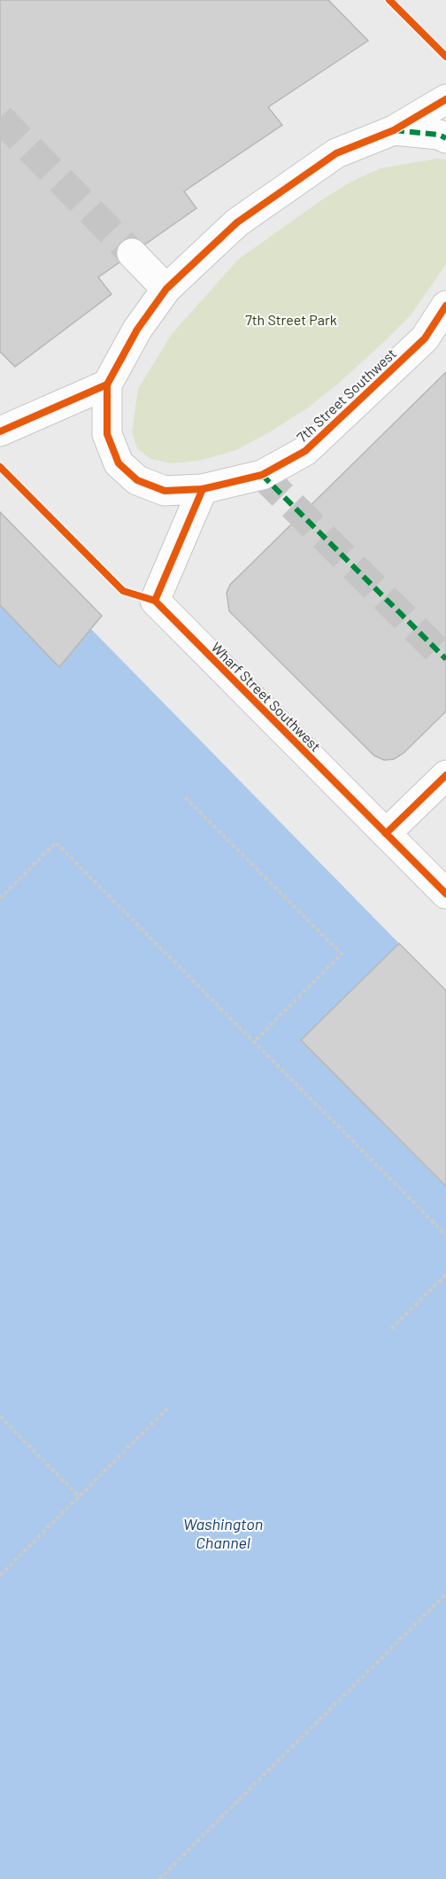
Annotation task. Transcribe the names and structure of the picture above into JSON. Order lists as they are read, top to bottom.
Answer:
{
  "streets": {
    "street": ["7th Street Southwest", "Wharf Street Southwest"]
  },
  "crossings": [
    ["7th Street Southwest", "Wharf Street Southwest"]
  ],
  "water": ["Washington Channel"],
  "parks": ["7th Street Park"]
}
